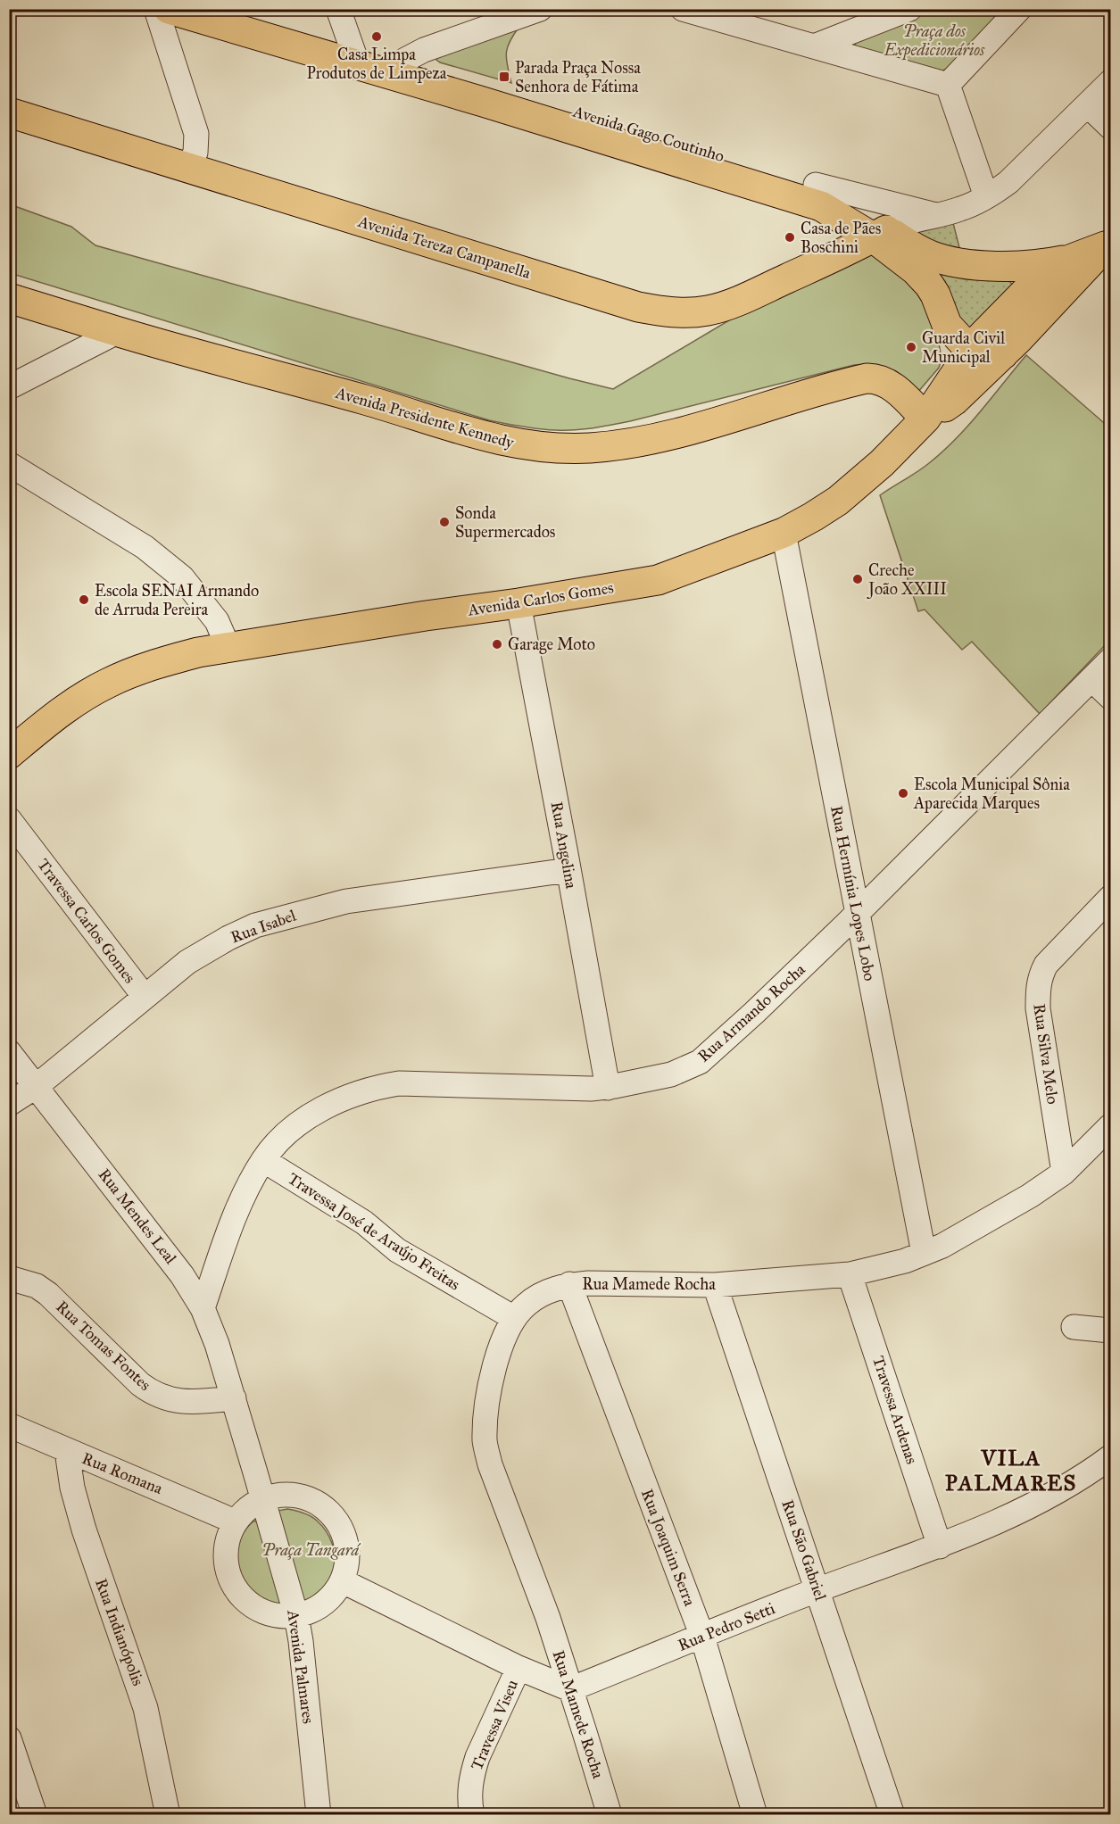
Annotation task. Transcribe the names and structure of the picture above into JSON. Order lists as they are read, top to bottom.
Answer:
{
  "streets": {
    "main road": [
      "Avenida Gago Coutinho",
      "Avenida Tereza Campanella",
      "Avenida Presidente Kennedy",
      "Avenida Carlos Gomes"
    ],
    "street": [
      "Rua Angelina",
      "Rua Hermínia Lopes Lobo",
      "Travessa Carlos Gomes",
      "Rua Isabel",
      "Rua Armando Rocha",
      "Rua Silva Melo",
      "Rua Mendes Leal",
      "Travessa José de Araújo Freitas",
      "Rua Mamede Rocha",
      "Rua Tomas Fontes",
      "Travessa Ardenas",
      "Rua Romana",
      "Rua Joaquim Serra",
      "Rua São Gabriel",
      "Rua Pedro Setti",
      "Rua Indianópolis",
      "Avenida Palmares",
      "Travessa Viseu"
    ]
  },
  "crossings": [
    ["Avenida Gago Coutinho", "Avenida Tereza Campanella"],
    ["Avenida Presidente Kennedy", "Avenida Carlos Gomes"],
    ["Avenida Carlos Gomes", "Rua Angelina"],
    ["Avenida Carlos Gomes", "Rua Hermínia Lopes Lobo"],
    ["Rua Angelina", "Rua Isabel"],
    ["Rua Angelina", "Rua Armando Rocha"],
    ["Rua Hermínia Lopes Lobo", "Rua Armando Rocha"],
    ["Rua Hermínia Lopes Lobo", "Rua Mamede Rocha"],
    ["Travessa Carlos Gomes", "Rua Isabel"],
    ["Rua Isabel", "Rua Mendes Leal"],
    ["Rua Armando Rocha", "Rua Mendes Leal"],
    ["Rua Armando Rocha", "Travessa José de Araújo Freitas"],
    ["Rua Silva Melo", "Rua Mamede Rocha"],
    ["Rua Mendes Leal", "Rua Tomas Fontes"],
    ["Rua Mendes Leal", "Avenida Palmares"],
    ["Travessa José de Araújo Freitas", "Rua Mamede Rocha"],
    ["Rua Mamede Rocha", "Travessa Ardenas"],
    ["Rua Mamede Rocha", "Rua Joaquim Serra"],
    ["Rua Mamede Rocha", "Rua São Gabriel"],
    ["Rua Mamede Rocha", "Rua Pedro Setti"],
    ["Rua Tomas Fontes", "Avenida Palmares"],
    ["Travessa Ardenas", "Rua Pedro Setti"],
    ["Rua Romana", "Rua Indianópolis"],
    ["Rua Joaquim Serra", "Rua Pedro Setti"],
    ["Rua São Gabriel", "Rua Pedro Setti"]
  ],
  "districts": ["VILA PALMARES"],
  "parks": ["Praça dos Expedicionários", "Praça Tangará"],
  "places": {
    "other": [
      "Casa Limpa Produtos de Limpeza",
      "Casa de Pães Boschini",
      "Guarda Civil Municipal",
      "Sonda Supermercados",
      "Creche João XXIII",
      "Escola SENAI Armando de Arruda Pereira",
      "Garage Moto",
      "Escola Municipal Sônia Aparecida Marques"
    ],
    "transit": ["Parada Praça Nossa Senhora de Fátima"]
  }
}
